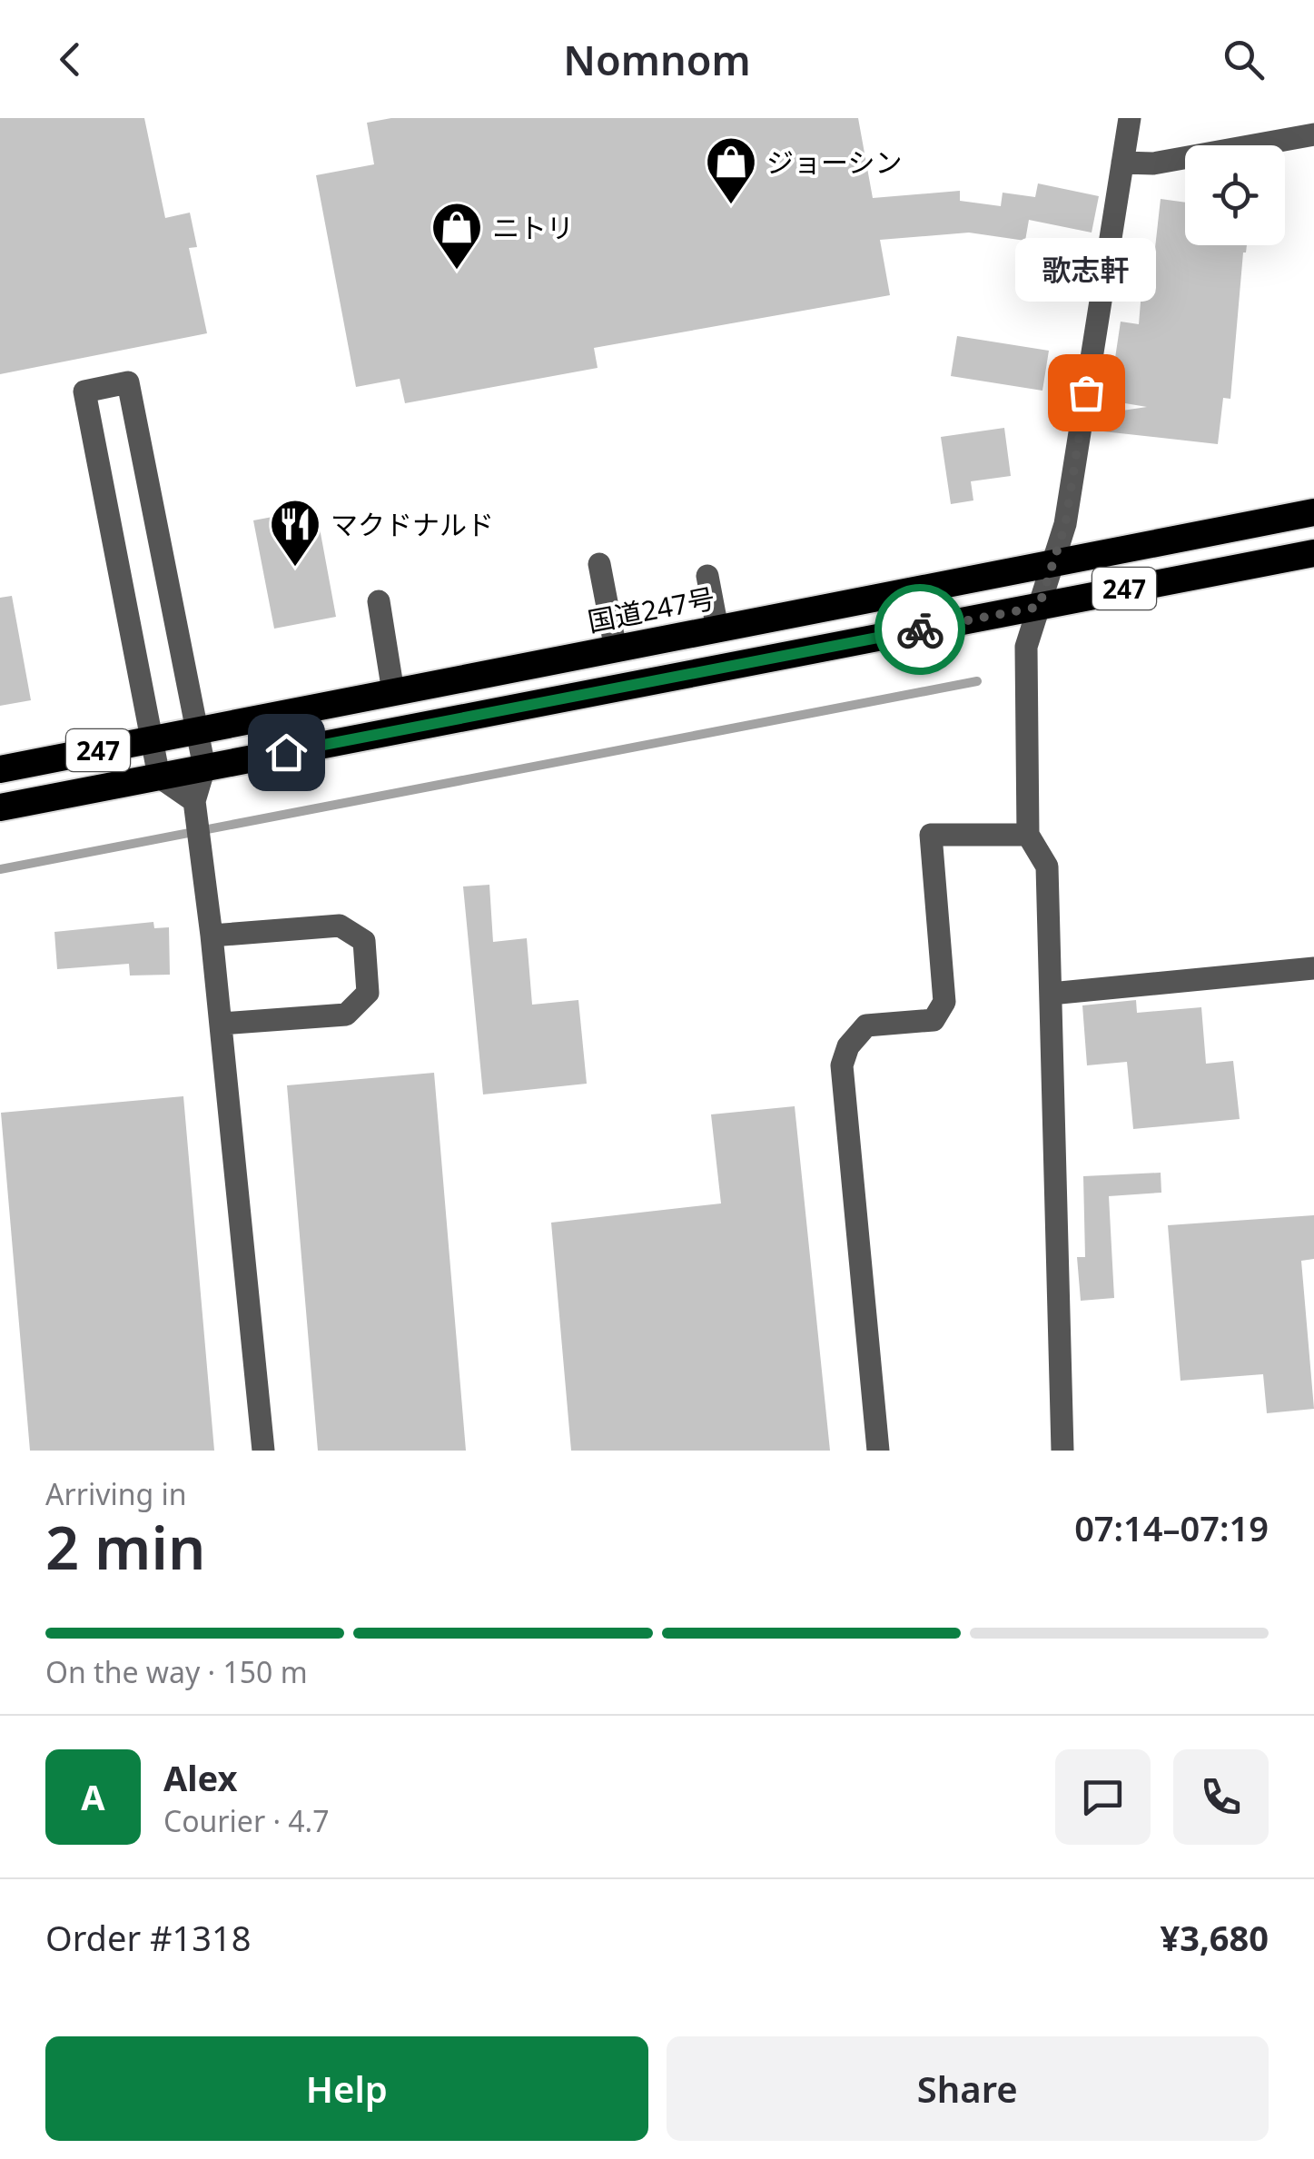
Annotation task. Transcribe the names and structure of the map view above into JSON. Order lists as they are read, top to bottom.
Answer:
{
  "streets": {
    "highway": ["247", "国道247号"]
  },
  "places": {
    "shop": ["ジョーシン", "ニトリ"],
    "other": ["歌志軒"],
    "restaurant": ["マクドナルド"]
  },
  "page": {
    "header": "Nomnom",
    "bubble": "歌志軒",
    "heading": ["2 min", "Arriving in", "07:14–07:19"],
    "panel": [
      "Alex",
      "Courier · 4.7",
      "Order #1318",
      "¥3,680"
    ],
    "bar": "On the way · 150 m",
    "round": "A",
    "buttons": ["Help", "Share"]
  }
}
